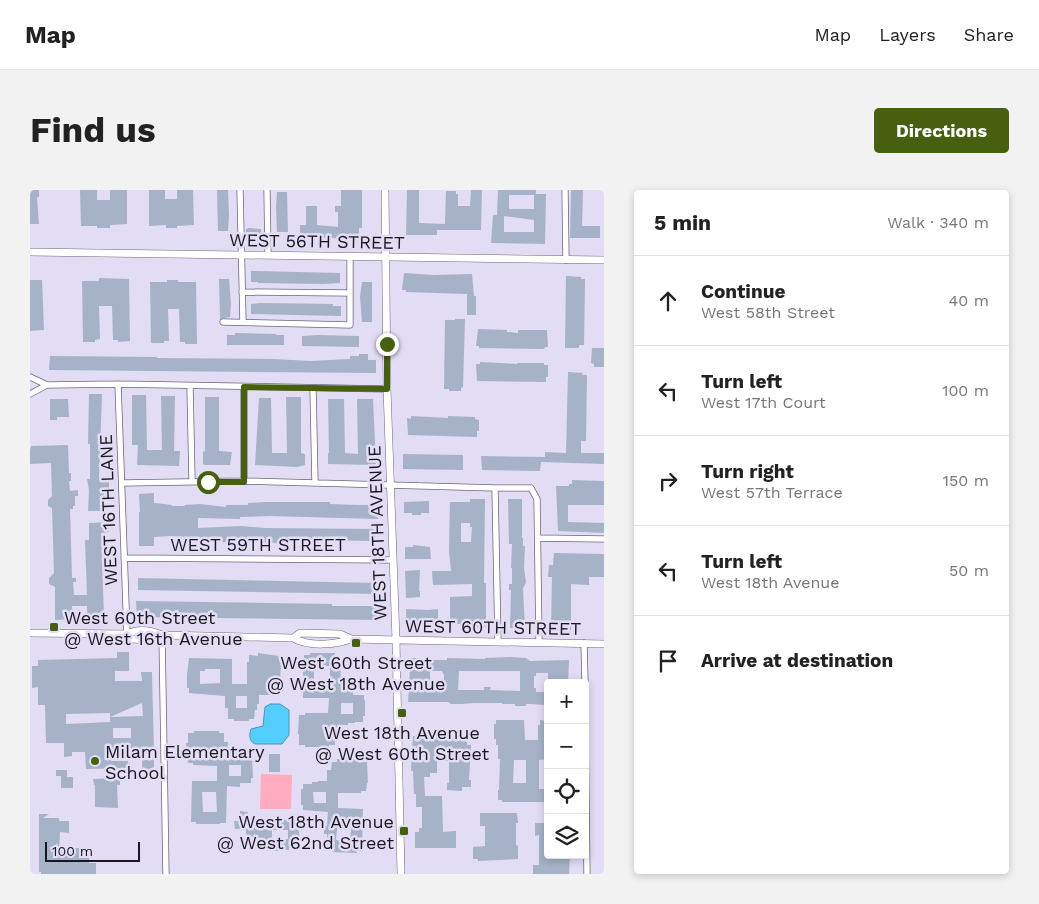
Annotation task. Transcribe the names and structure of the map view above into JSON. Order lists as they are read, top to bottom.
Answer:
{
  "streets": {
    "street": [
      "WEST 56TH STREET",
      "WEST 16TH LANE",
      "WEST 18TH AVENUE",
      "WEST 59TH STREET",
      "WEST 60TH STREET"
    ]
  },
  "crossings": [
    ["WEST 56TH STREET", "WEST 18TH AVENUE"],
    ["WEST 16TH LANE", "WEST 59TH STREET"],
    ["WEST 16TH LANE", "WEST 60TH STREET"],
    ["WEST 18TH AVENUE", "WEST 59TH STREET"],
    ["WEST 18TH AVENUE", "WEST 60TH STREET"]
  ],
  "places": {
    "transit": [
      "West 60th Street @ West 16th Avenue",
      "West 60th Street @ West 18th Avenue",
      "West 18th Avenue @ West 60th Street",
      "West 18th Avenue @ West 62nd Street"
    ],
    "other": ["Milam Elementary School"]
  },
  "scale_bar": "100 m",
  "page": {
    "header": "Map",
    "nav": ["Map", "Layers", "Share"],
    "buttons": "Directions",
    "title": "Find us",
    "heading": ["5 min", "Walk · 340 m"],
    "list": [
      ["Continue", "West 58th Street", "40 m"],
      ["Turn left", "West 17th Court", "100 m"],
      ["Turn right", "West 57th Terrace", "150 m"],
      ["Turn left", "West 18th Avenue", "50 m"],
      "Arrive at destination"
    ],
    "map_buttons": ["+", "−"],
    "scale": "100 m"
  }
}
